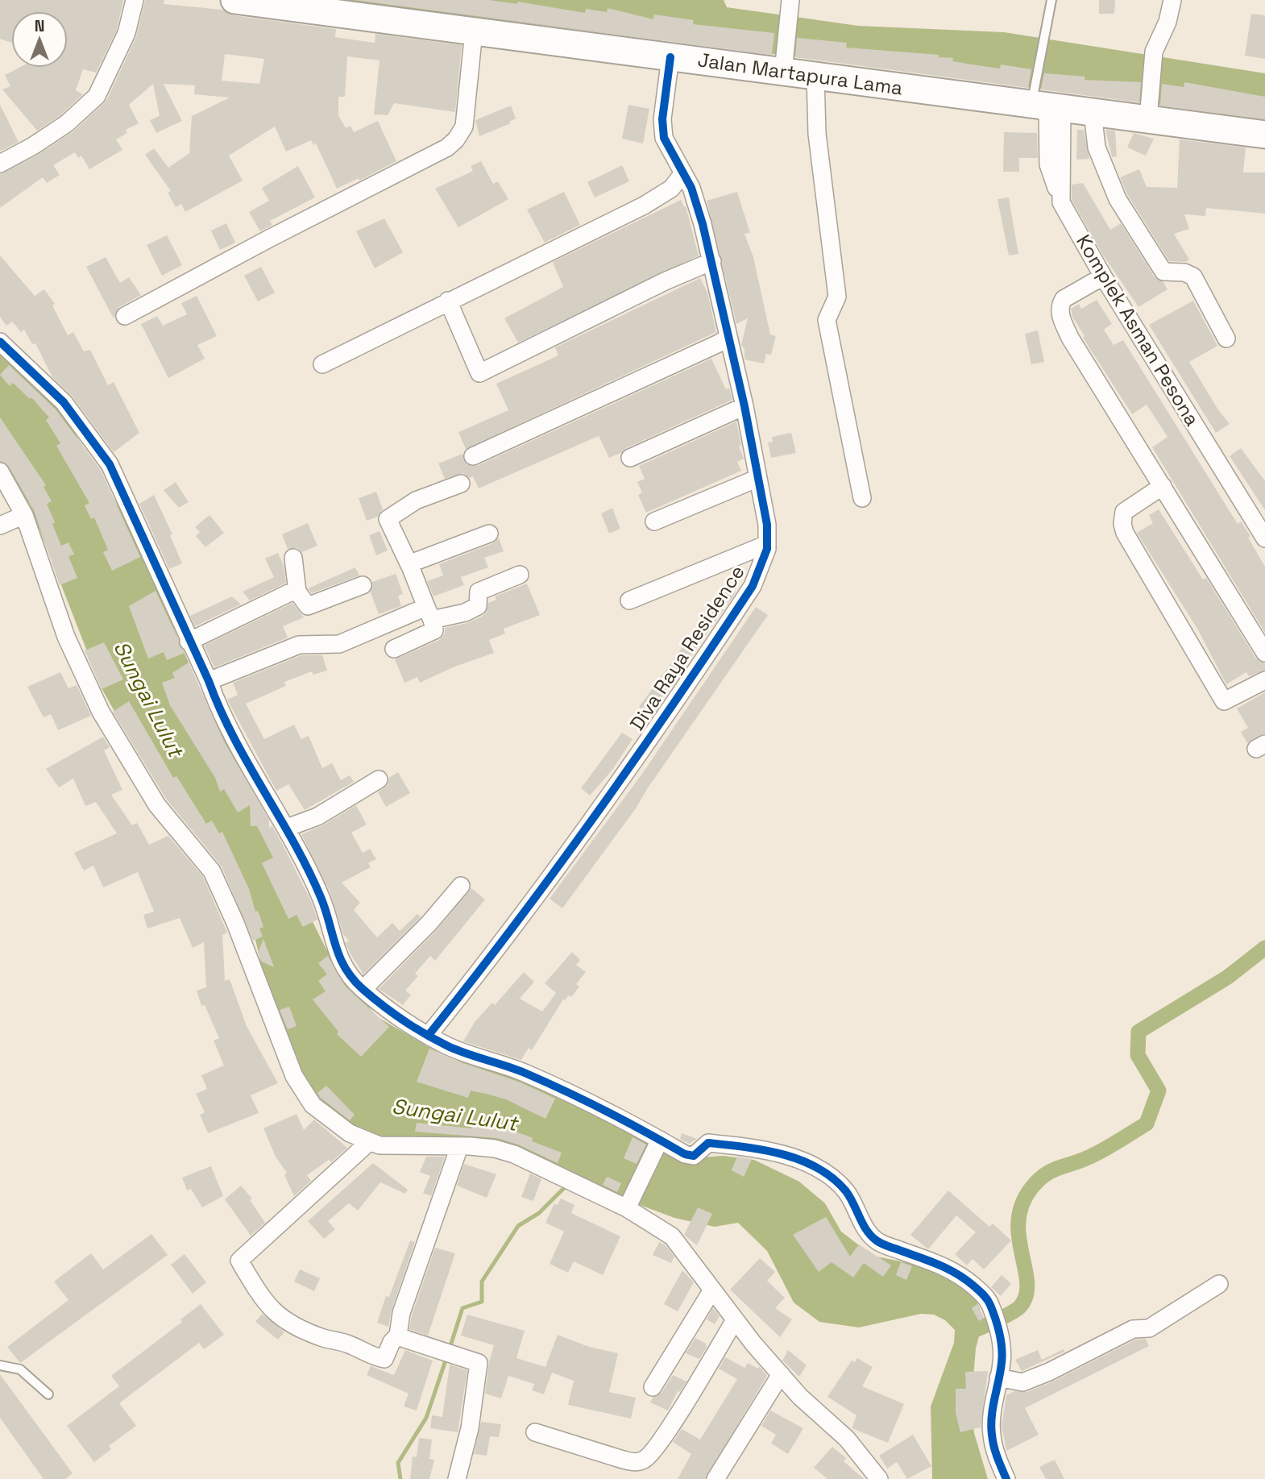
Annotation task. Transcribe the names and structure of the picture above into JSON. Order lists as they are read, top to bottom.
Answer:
{
  "streets": {
    "main road": ["Jalan Martapura Lama"],
    "street": ["Komplek Asman Pesona", "Diva Raya Residence"]
  },
  "crossings": [
    ["Jalan Martapura Lama", "Komplek Asman Pesona"],
    ["Jalan Martapura Lama", "Diva Raya Residence"]
  ],
  "water": ["Sungai Lulut"],
  "north": "top"
}
